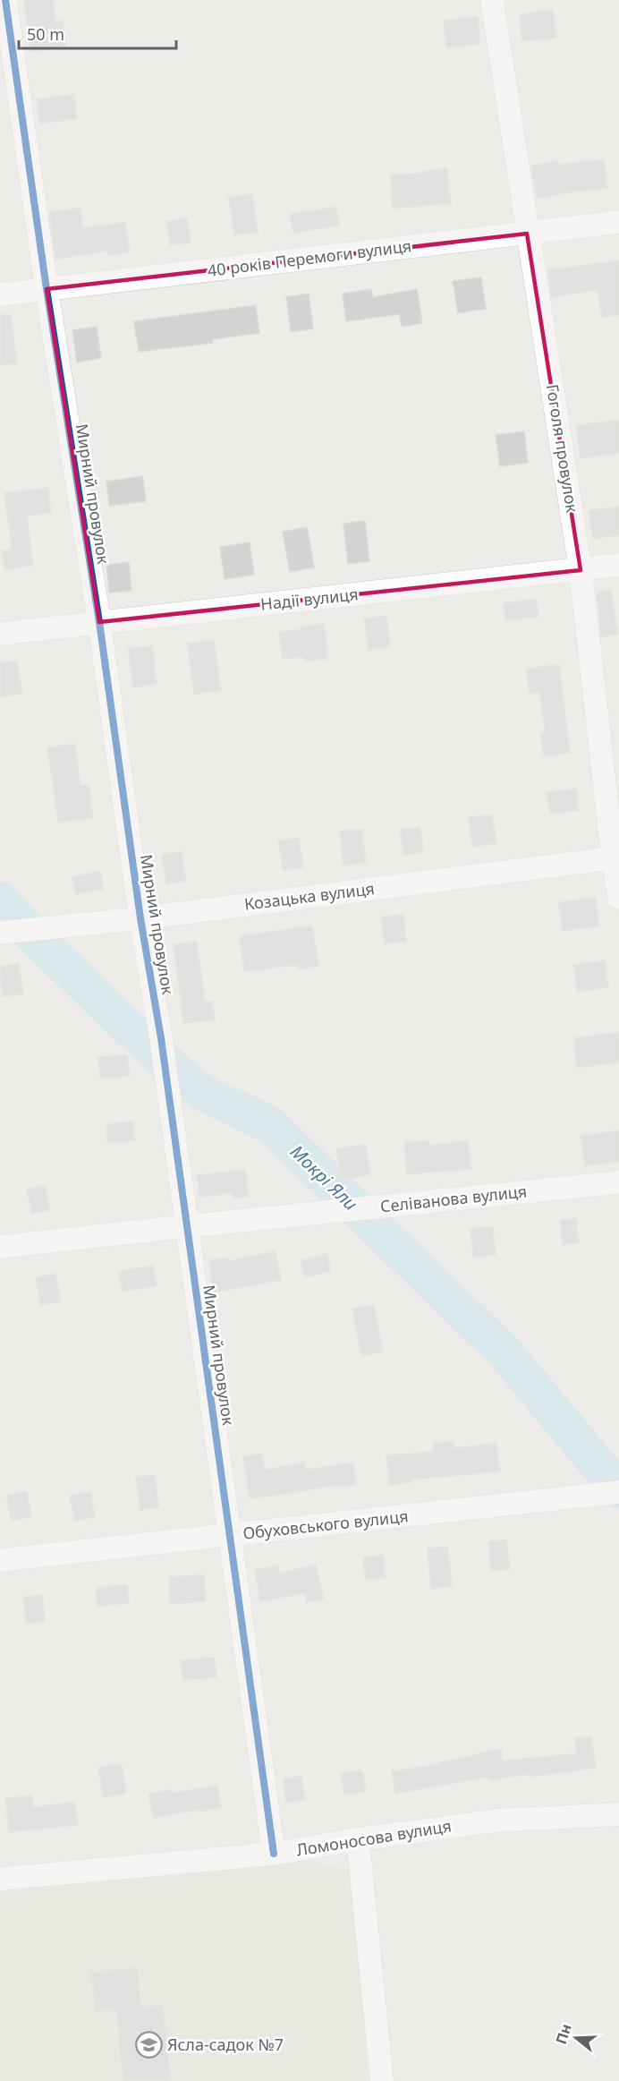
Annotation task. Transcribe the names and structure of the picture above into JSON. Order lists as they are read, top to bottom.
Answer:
{
  "streets": {
    "street": [
      "40 років Перемоги вулиця",
      "Гоголя провулок",
      "Мирний провулок",
      "Надії вулиця",
      "Козацька вулиця",
      "Селіванова вулиця",
      "Обуховського вулиця",
      "Ломоносова вулиця"
    ]
  },
  "crossings": [
    ["40 років Перемоги вулиця", "Гоголя провулок"],
    ["40 років Перемоги вулиця", "Мирний провулок"],
    ["Гоголя провулок", "Надії вулиця"],
    ["Гоголя провулок", "Козацька вулиця"],
    ["Мирний провулок", "Надії вулиця"],
    ["Мирний провулок", "Козацька вулиця"],
    ["Мирний провулок", "Селіванова вулиця"],
    ["Мирний провулок", "Обуховського вулиця"],
    ["Мирний провулок", "Ломоносова вулиця"]
  ],
  "water": ["Мокрі Яли"],
  "places": {
    "school or university": ["Ясла-садок №7"]
  },
  "scale_bar": "50 m",
  "north": "left"
}
